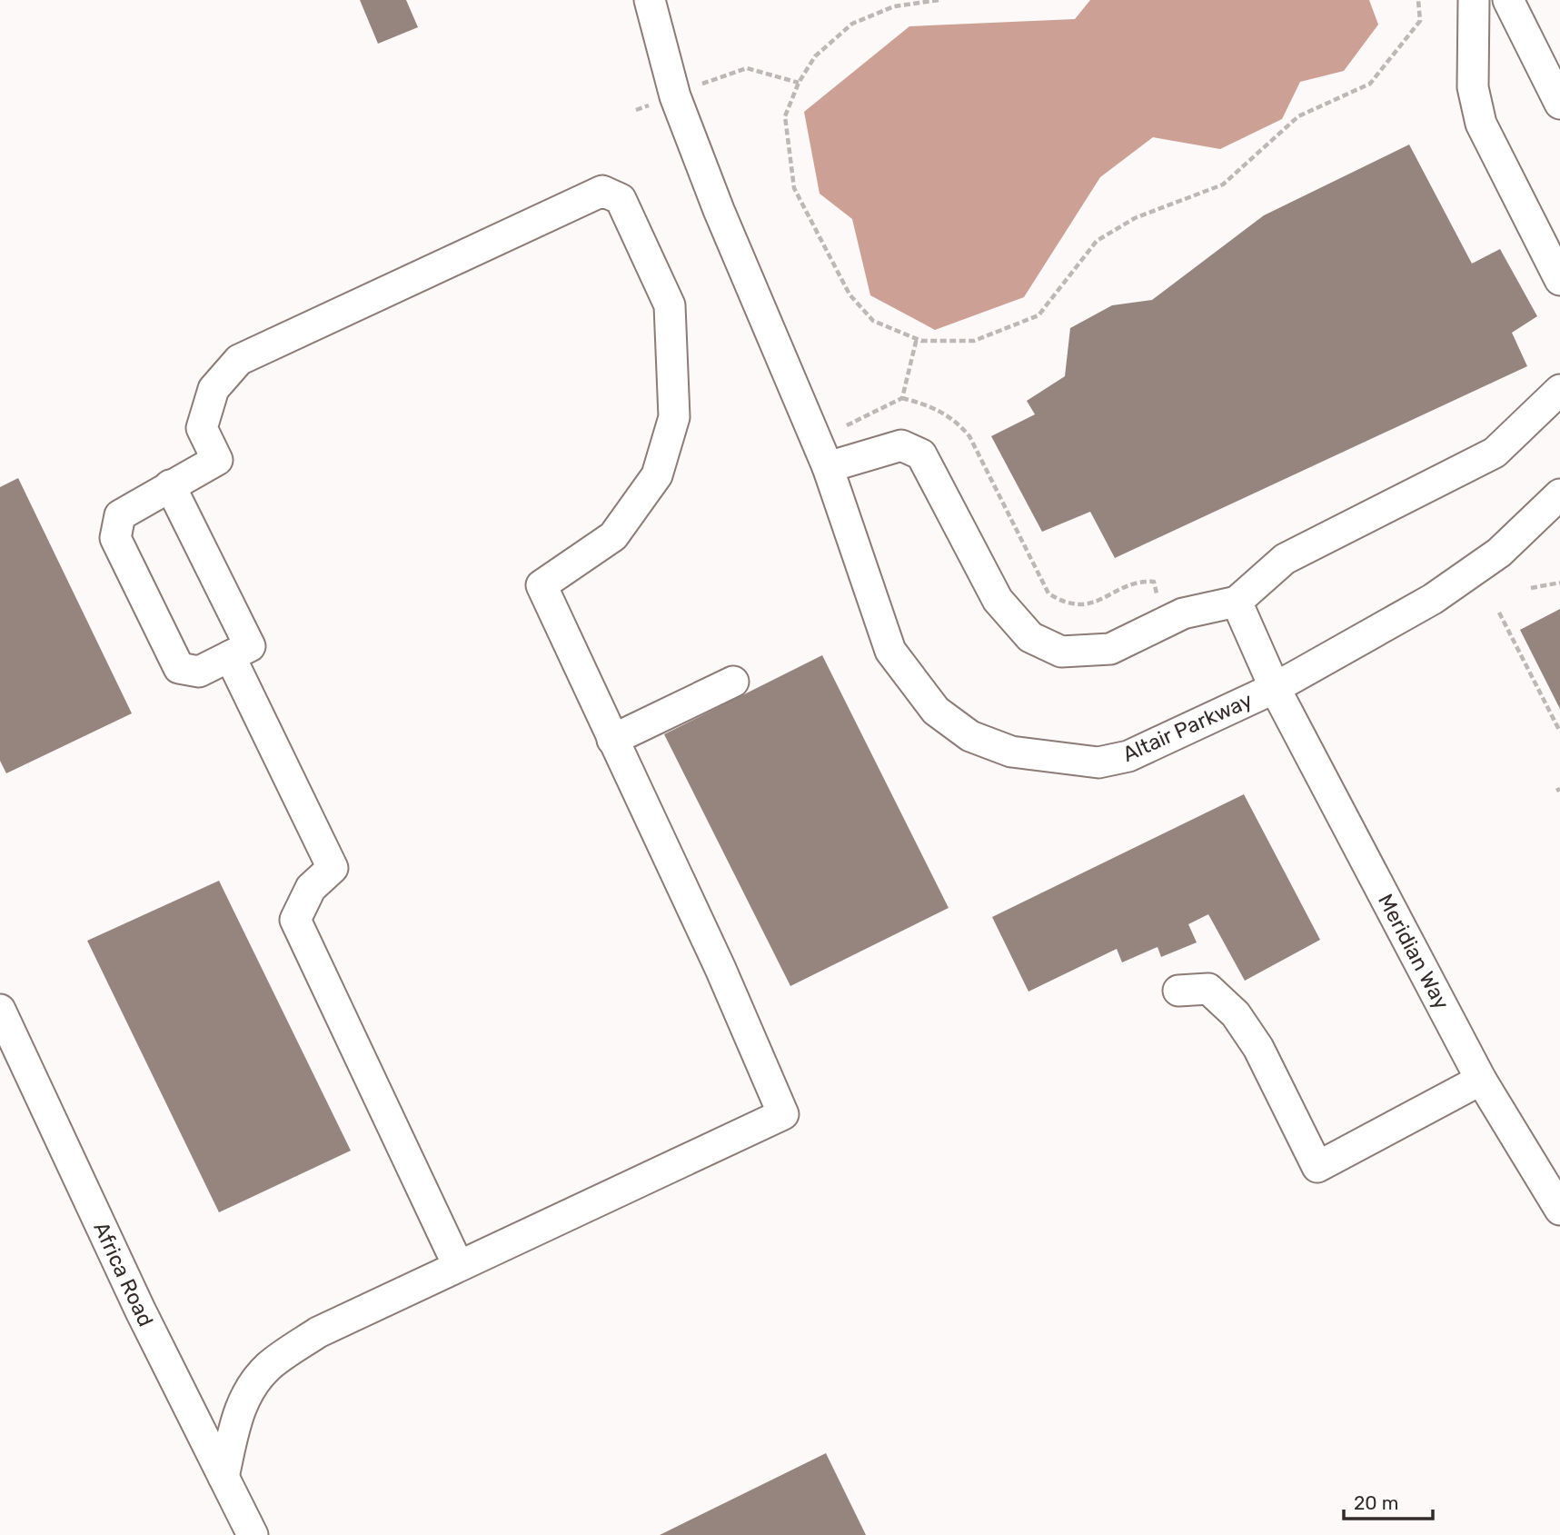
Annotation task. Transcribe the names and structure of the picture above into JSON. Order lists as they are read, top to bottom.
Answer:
{
  "streets": {
    "street": ["Altair Parkway", "Meridian Way", "Africa Road"]
  },
  "crossings": [
    ["Altair Parkway", "Meridian Way"]
  ],
  "scale_bar": "20 m"
}
